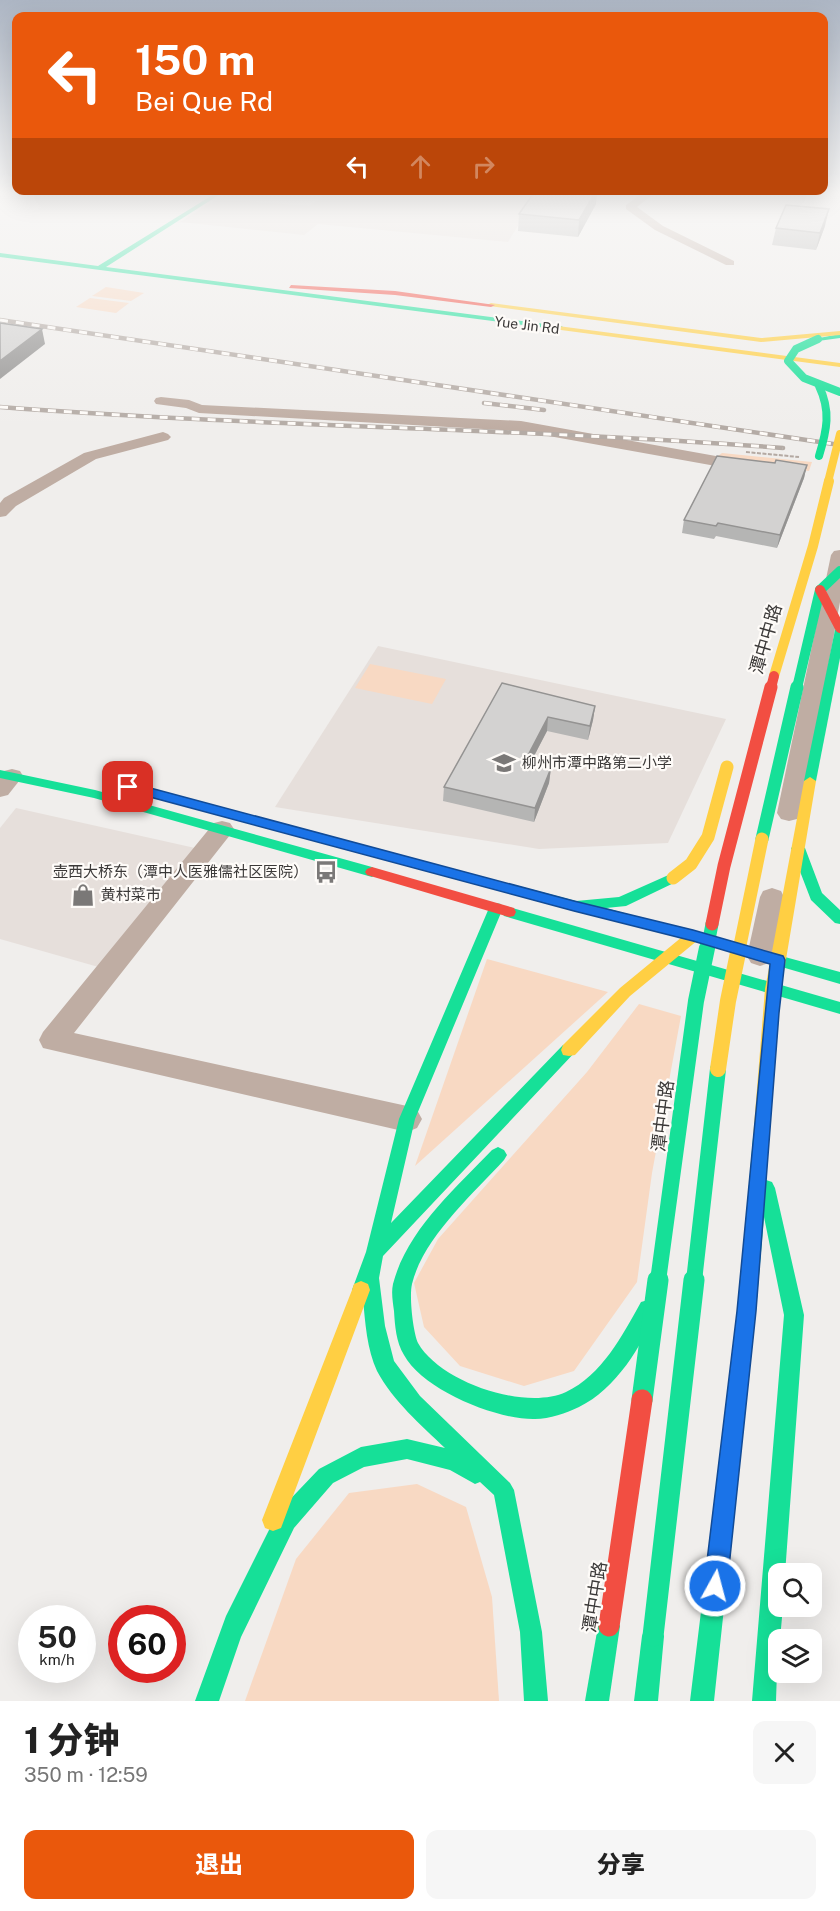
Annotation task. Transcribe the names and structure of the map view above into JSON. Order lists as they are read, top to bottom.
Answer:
{
  "streets": {
    "main road": ["Yue Jin Rd", "潭中中路"]
  },
  "places": {
    "school or university": ["柳州市潭中路第二小学"],
    "bus stop": ["壶西大桥东（潭中人医雅儒社区医院）"],
    "shop": ["黄村菜市"]
  },
  "page": {
    "turn": ["150 m", "Bei Que Rd"],
    "speed": "50 km/h",
    "limit": "60",
    "heading": ["1 分钟", "350 m · 12:59"],
    "buttons": ["退出", "分享"]
  }
}
